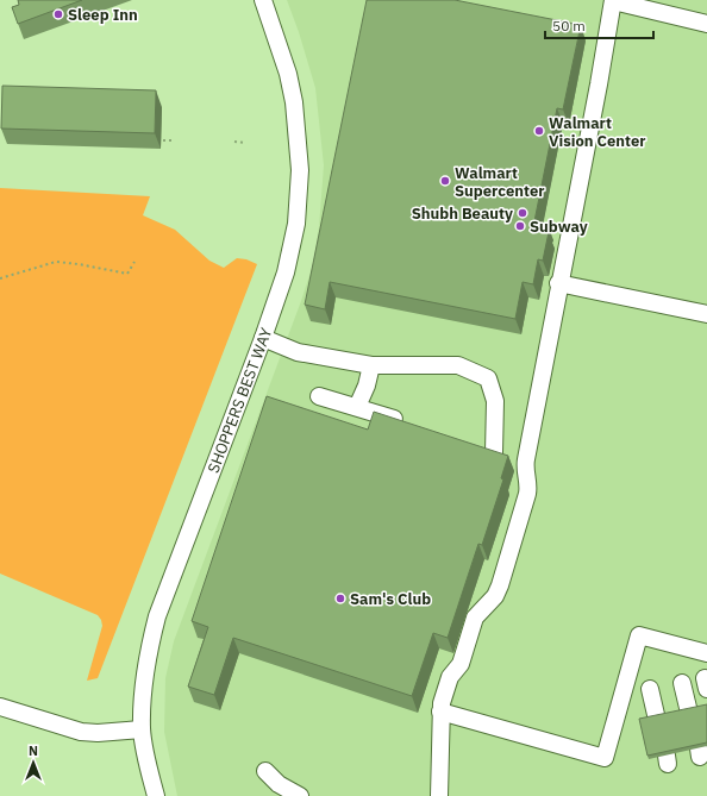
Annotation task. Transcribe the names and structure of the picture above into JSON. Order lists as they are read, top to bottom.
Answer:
{
  "streets": {
    "street": ["SHOPPERS BEST WAY"]
  },
  "places": [
    "Sleep Inn",
    "Walmart Vision Center",
    "Walmart Supercenter",
    "Shubh Beauty",
    "Subway",
    "Sam's Club"
  ],
  "scale_bar": "50 m",
  "north": "top"
}
